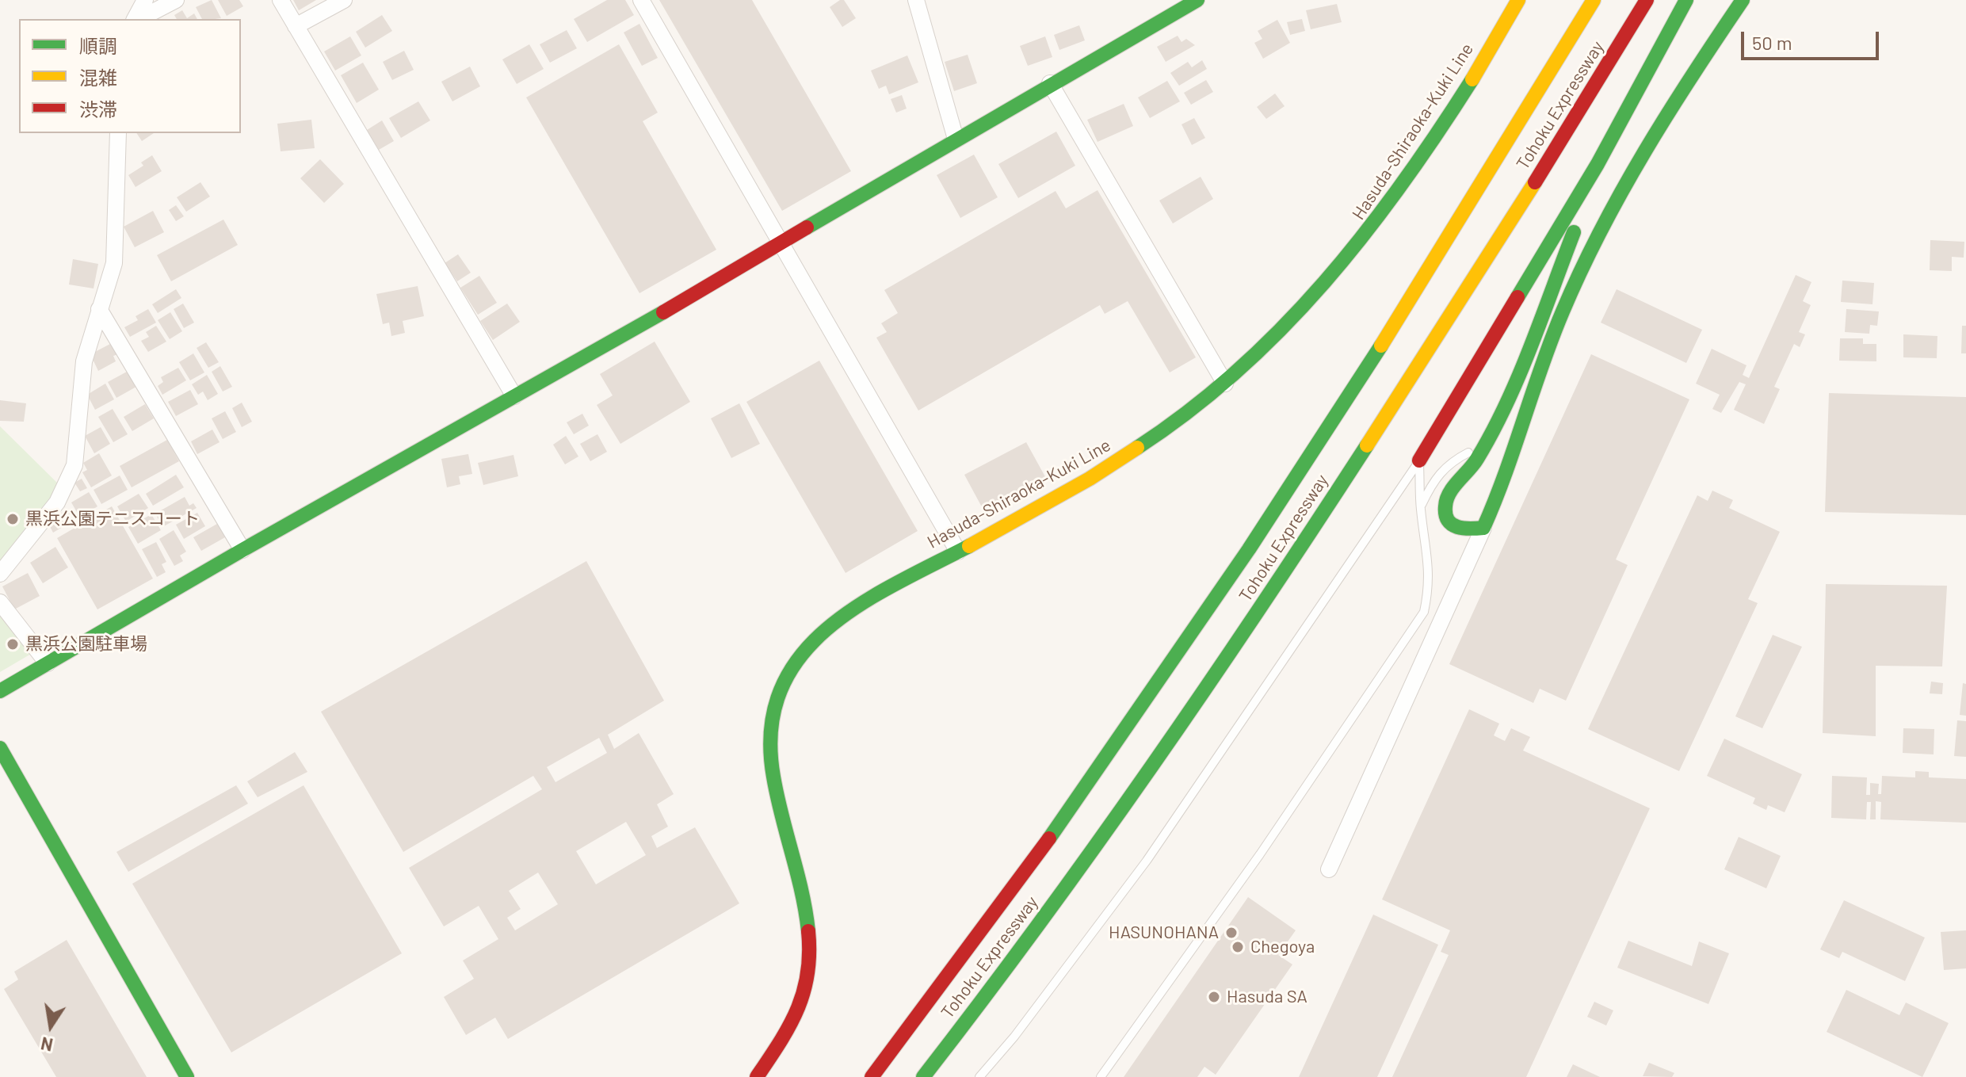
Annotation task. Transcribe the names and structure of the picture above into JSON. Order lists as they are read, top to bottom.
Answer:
{
  "streets": {
    "main road": ["Tohoku Expressway", "Hasuda-Shiraoka-Kuki Line"]
  },
  "places": [
    "黒浜公園テニスコート",
    "黒浜公園駐車場",
    "HASUNOHANA",
    "Chegoya",
    "Hasuda SA"
  ],
  "legend": ["順調", "混雑", "渋滞"],
  "scale_bar": "50 m",
  "north": "bottom"
}
